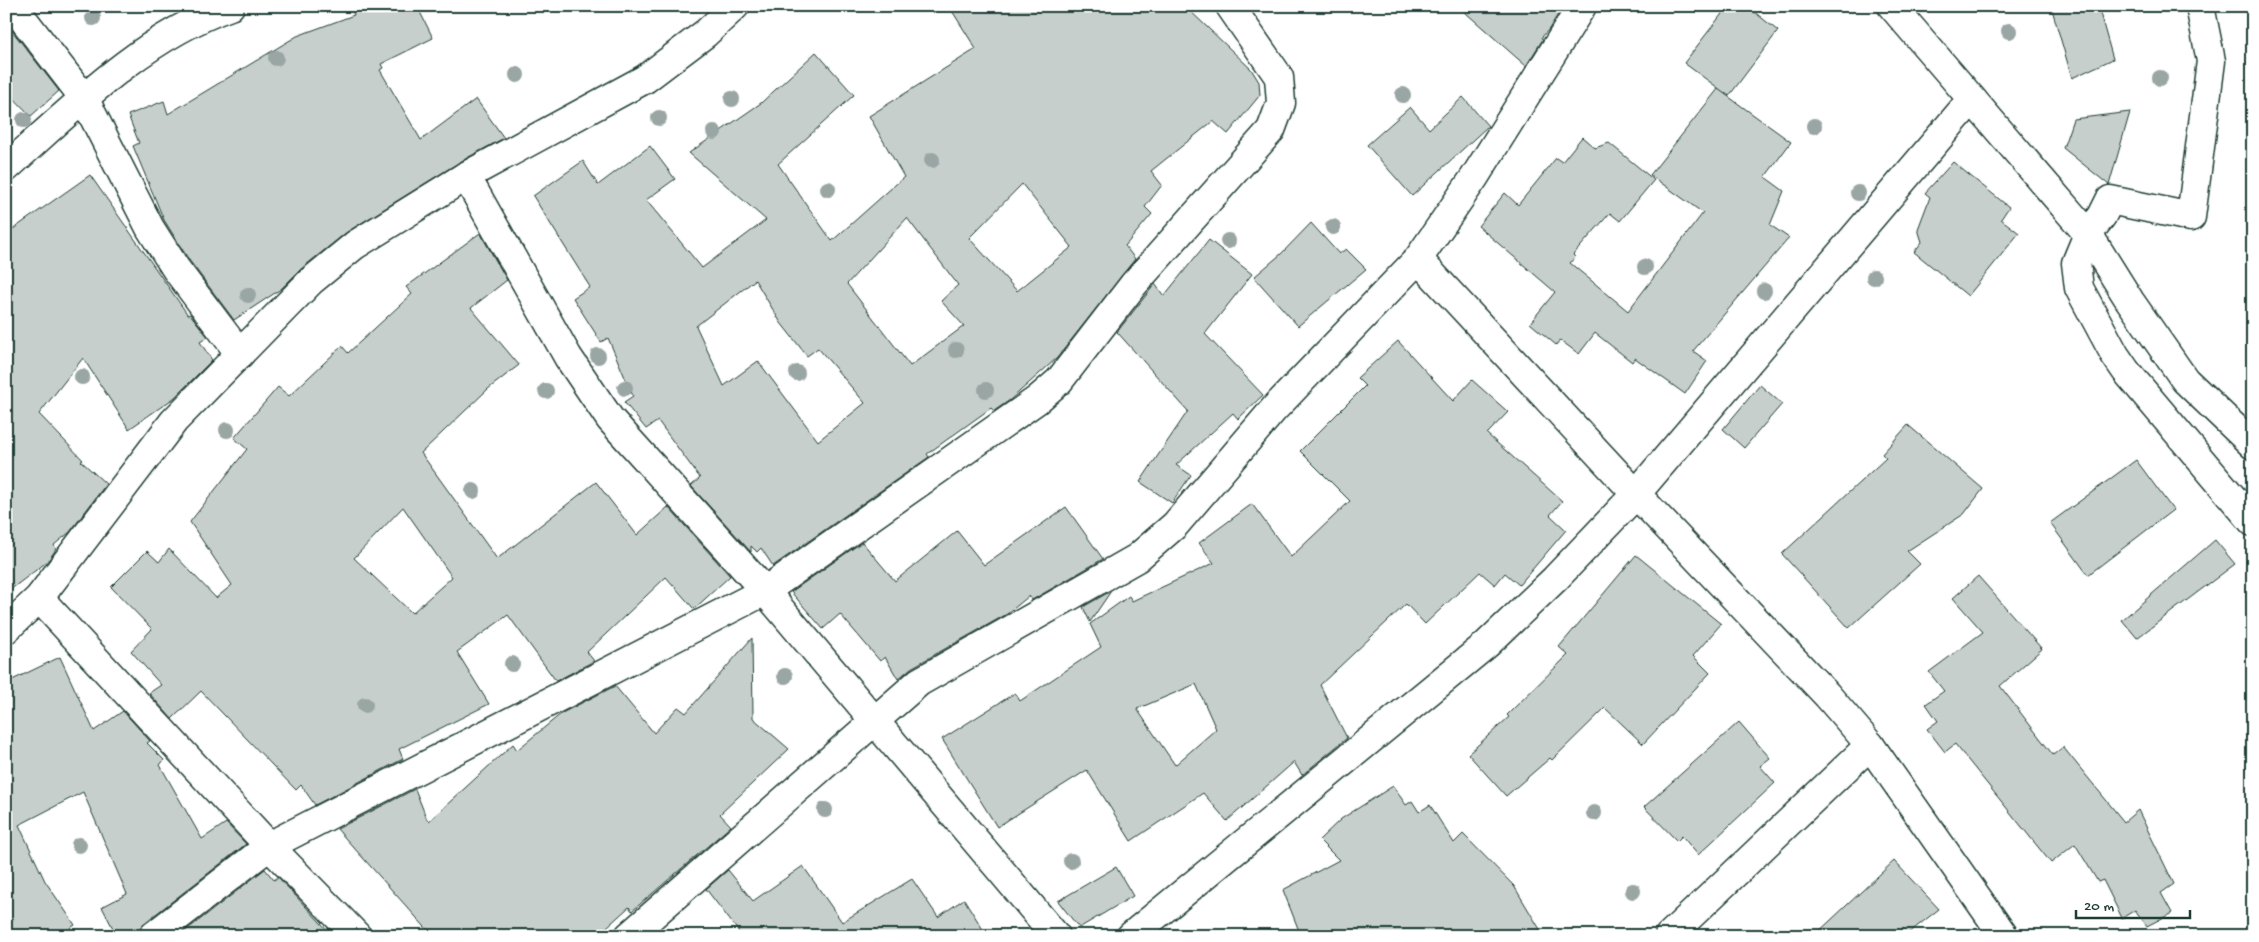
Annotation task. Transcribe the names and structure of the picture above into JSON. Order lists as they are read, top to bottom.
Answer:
{
  "scale_bar": "20 m"
}
